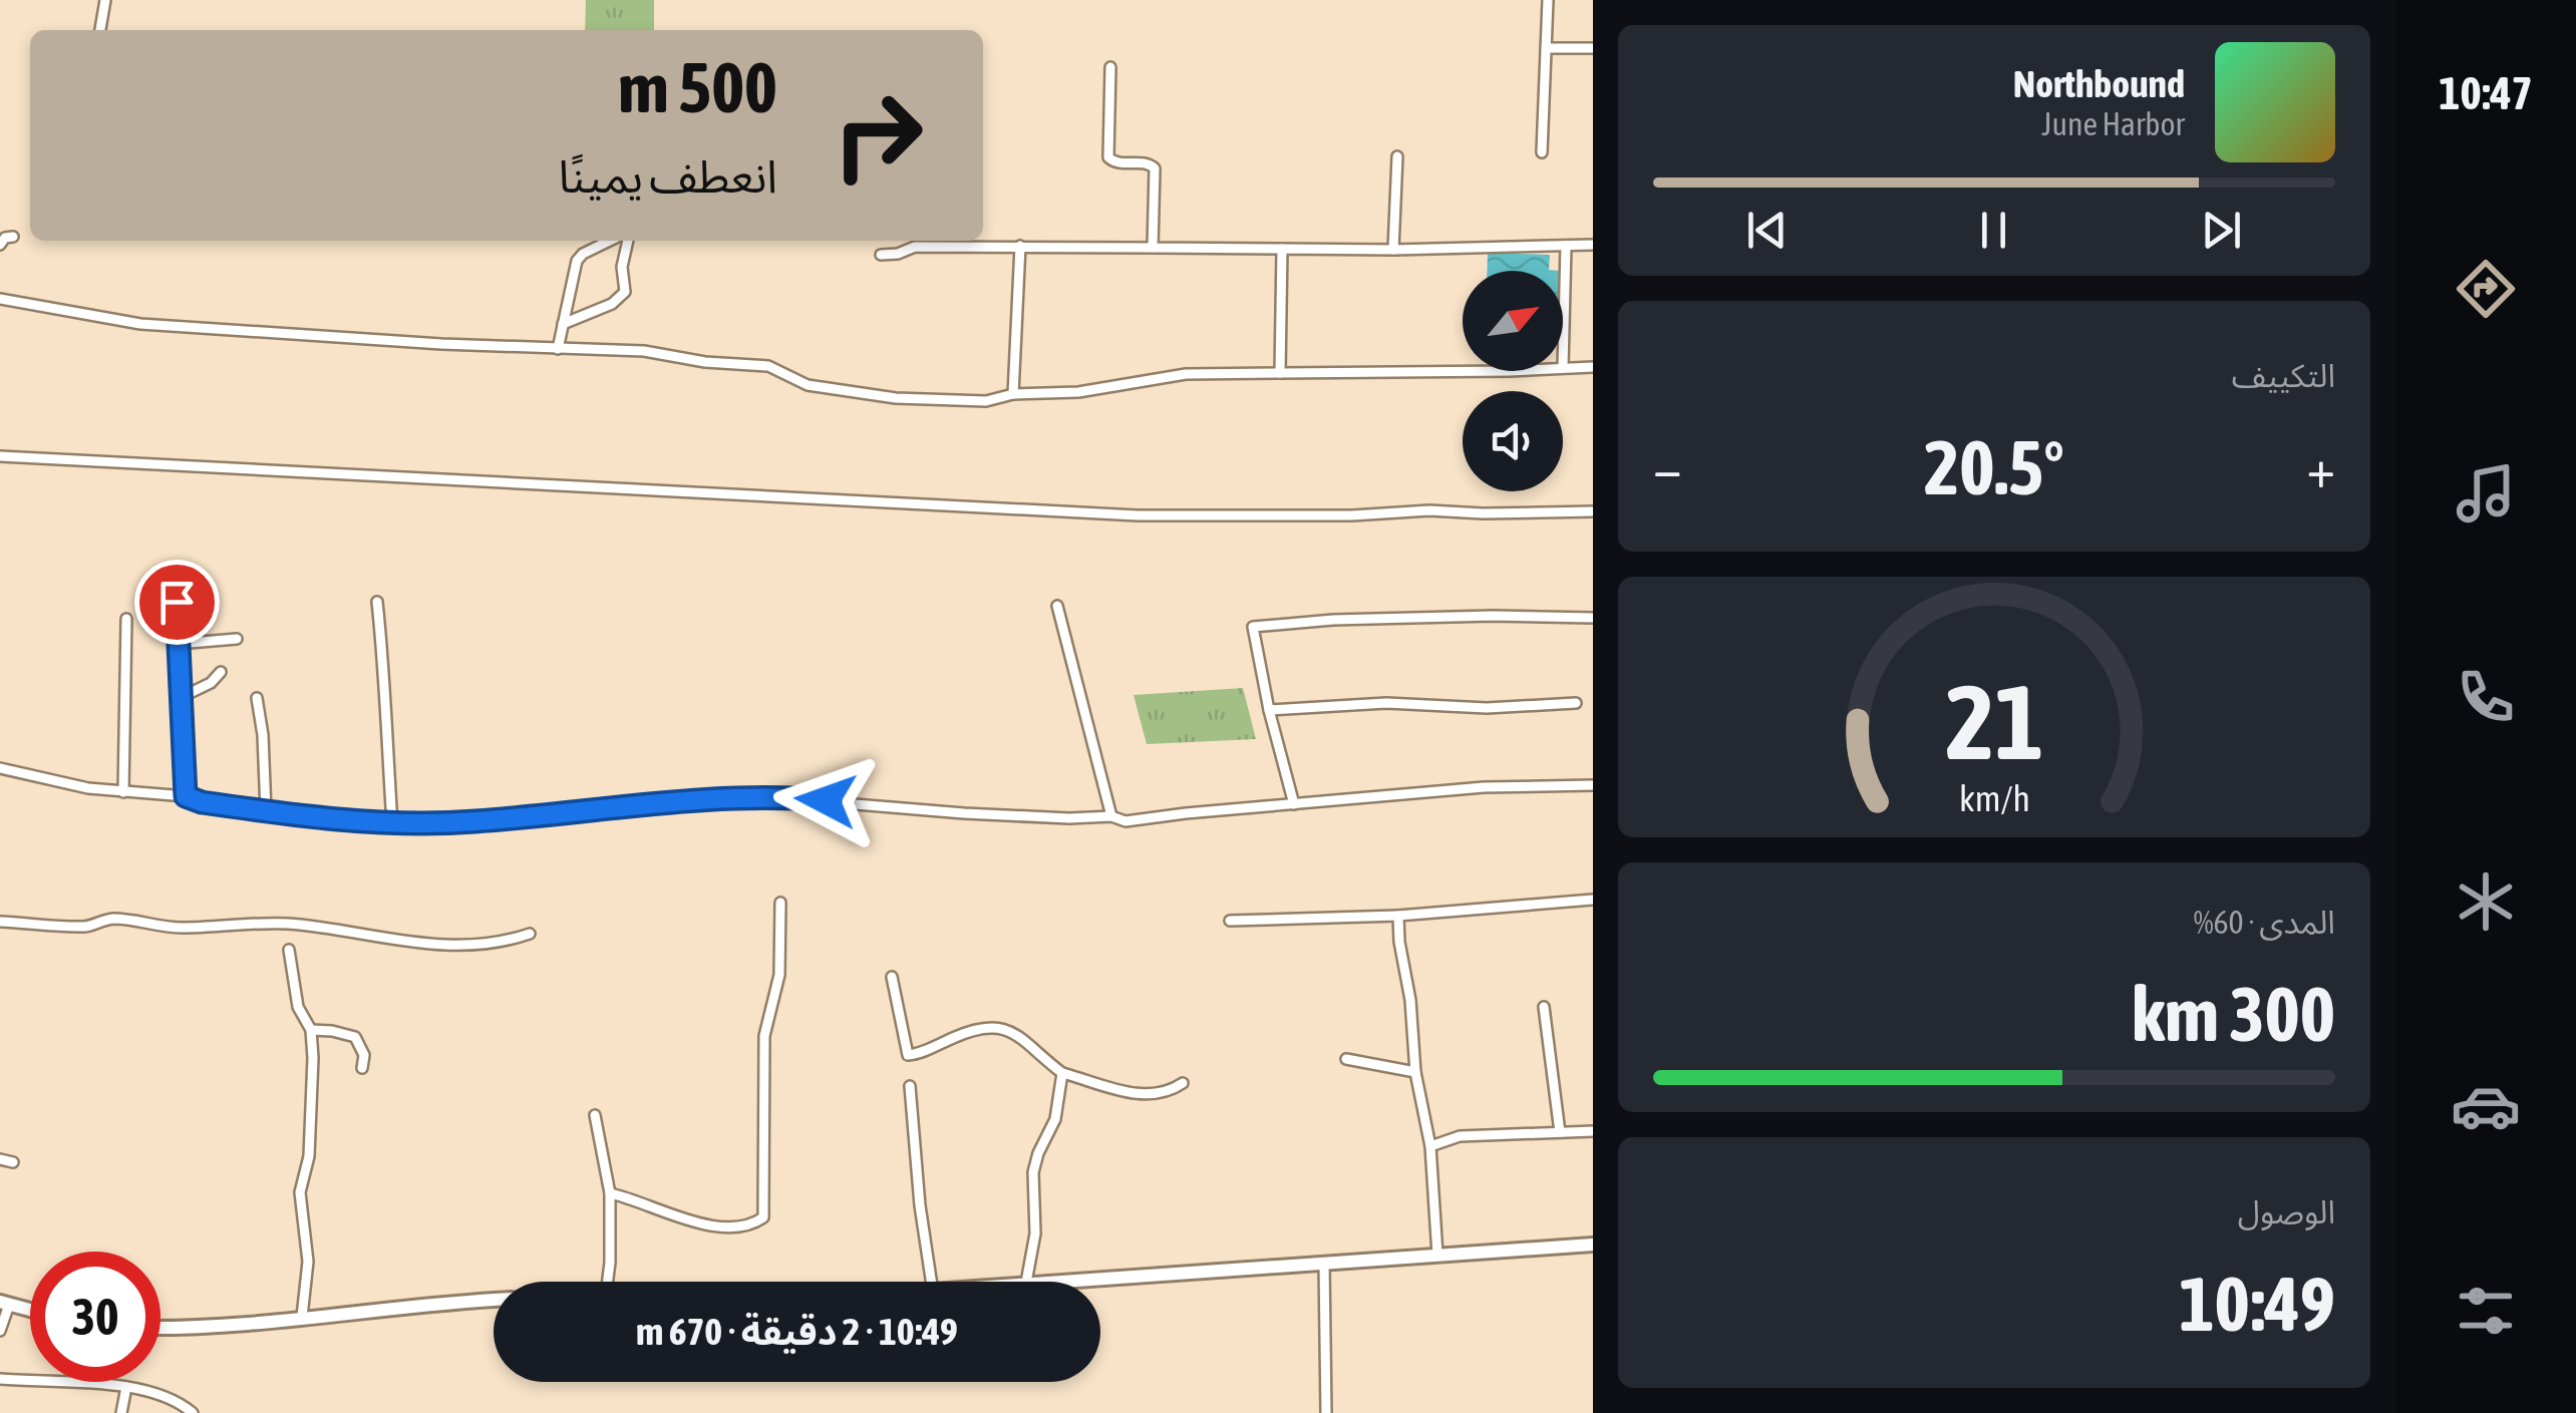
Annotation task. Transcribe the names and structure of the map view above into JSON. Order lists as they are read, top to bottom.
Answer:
{
  "north": "top right",
  "page": {
    "tabs": "10:47",
    "turn": ["500 m", "انعطف يمينًا"],
    "song": ["Northbound", "June Harbor"],
    "tile": [
      "التكييف",
      ["المدى · 60%", "300 km"],
      ["الوصول", "10:49"]
    ],
    "heat": ["−", "20.5°", "+"],
    "limit": "30",
    "trip": "10:49 · 2 دقيقة · 670 m",
    "gauge": ["21", "km/h"]
  }
}
